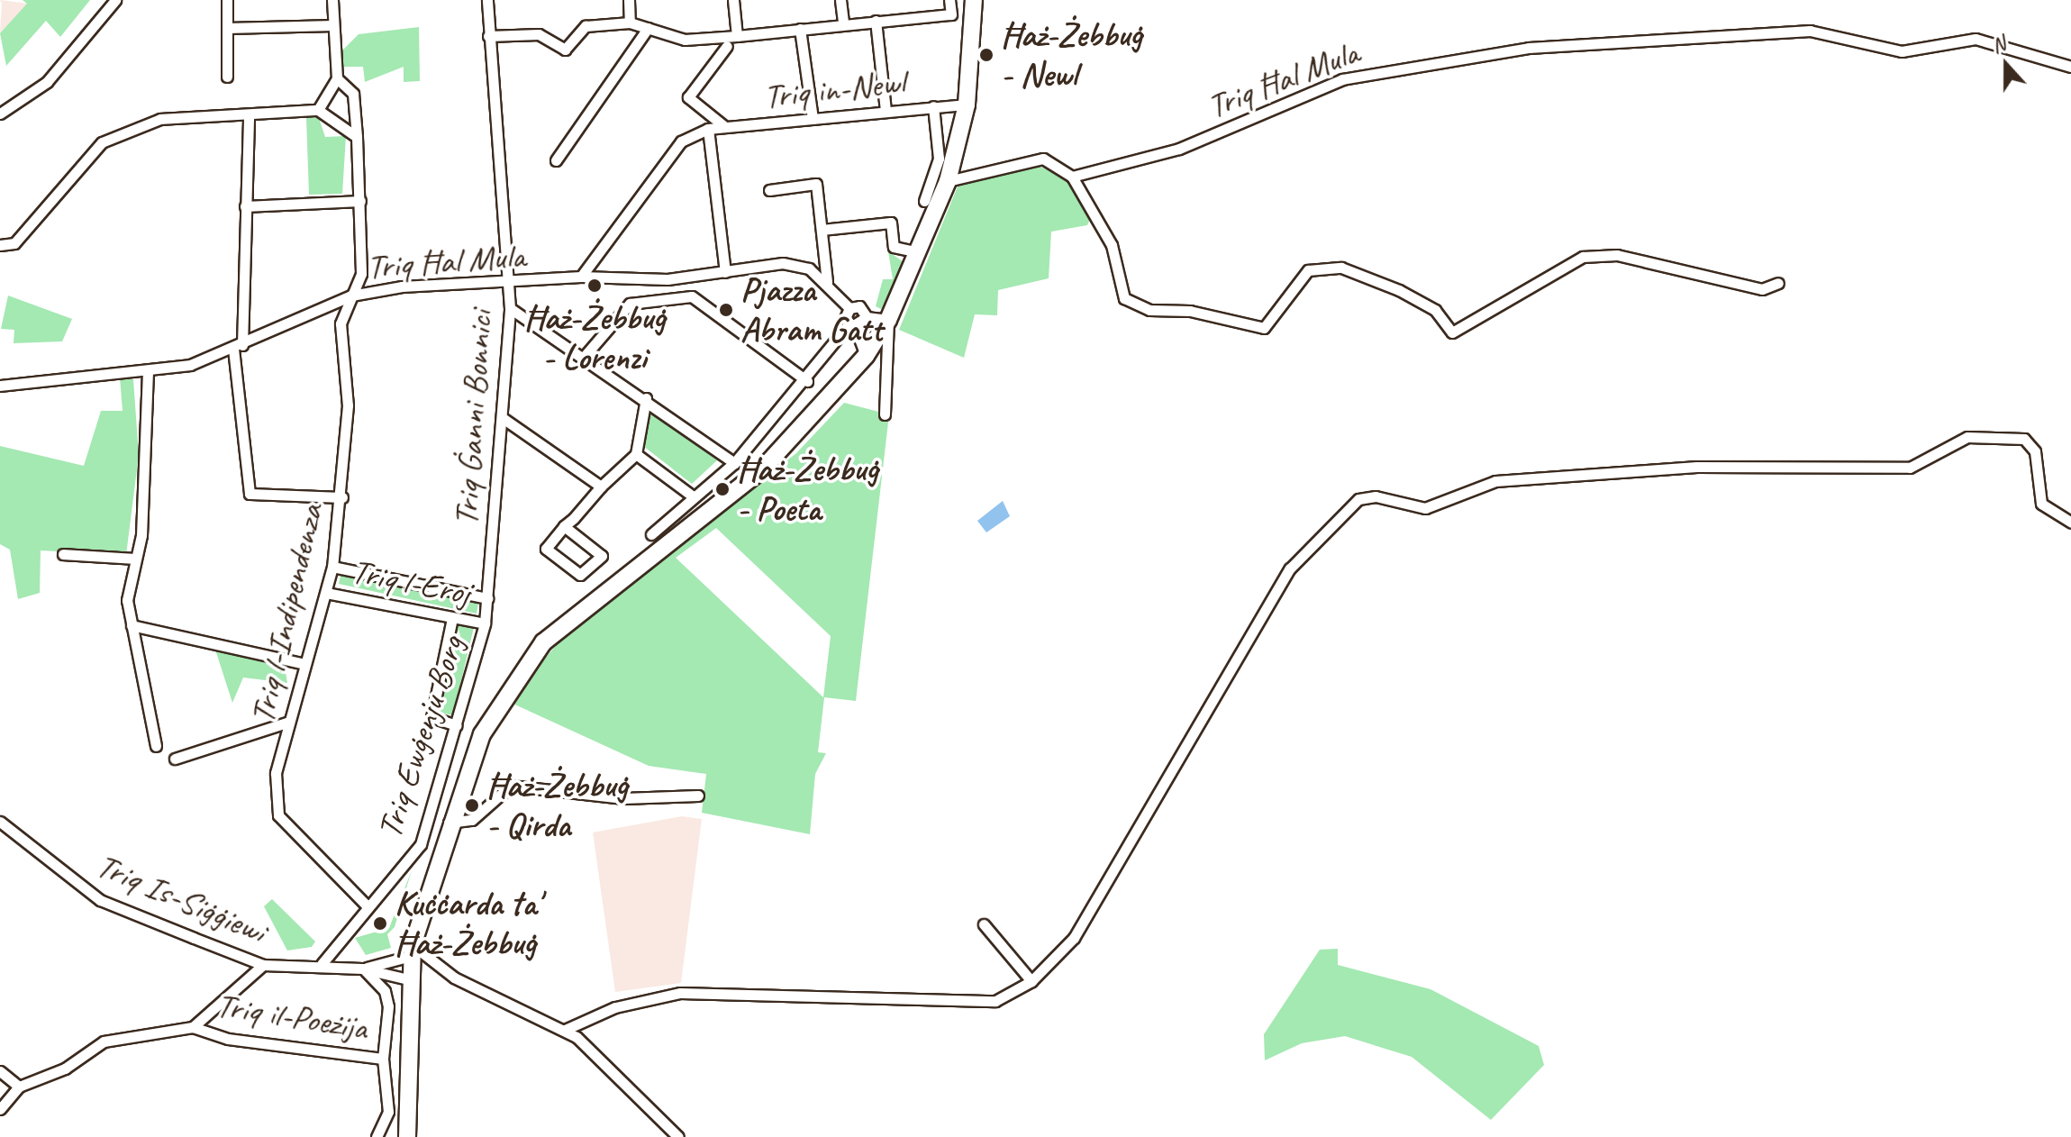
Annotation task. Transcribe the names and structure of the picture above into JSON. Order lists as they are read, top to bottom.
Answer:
{
  "streets": {
    "street": [
      "Triq Ħal Mula",
      "Triq in-Newl",
      "Triq Ġanni Bonnici",
      "Triq l-Eroj",
      "Triq l-Indipendenza",
      "Triq Ewġenju Borg",
      "Triq Is-Siġġiewi",
      "Triq il-Poeżija"
    ]
  },
  "crossings": [
    ["Triq Ħal Mula", "Triq Ġanni Bonnici"],
    ["Triq Ħal Mula", "Triq l-Indipendenza"],
    ["Triq Ġanni Bonnici", "Triq l-Eroj"],
    ["Triq Ġanni Bonnici", "Triq Ewġenju Borg"],
    ["Triq l-Eroj", "Triq l-Indipendenza"],
    ["Triq l-Eroj", "Triq Ewġenju Borg"],
    ["Triq l-Indipendenza", "Triq Ewġenju Borg"],
    ["Triq Ewġenju Borg", "Triq Is-Siġġiewi"]
  ],
  "places": [
    "Ħaż-Żebbuġ - Newl",
    "Ħaż-Żebbuġ - Lorenzi",
    "Pjazza Abram Gatt",
    "Ħaż-Żebbuġ - Poeta",
    "Ħaż-Żebbuġ - Qirda",
    "Kuċċarda ta' Ħaż-Żebbuġ"
  ],
  "north": "top"
}
